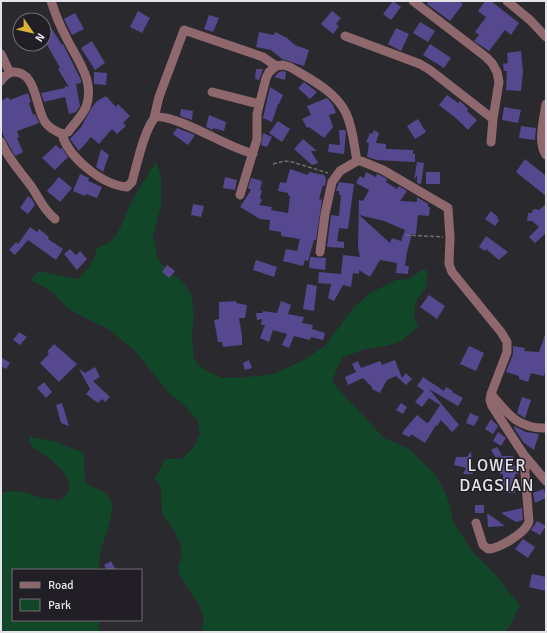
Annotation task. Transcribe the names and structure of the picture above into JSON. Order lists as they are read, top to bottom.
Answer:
{
  "districts": ["LOWER DAGSIAN"],
  "legend": ["Road", "Park"],
  "north": "bottom right"
}
